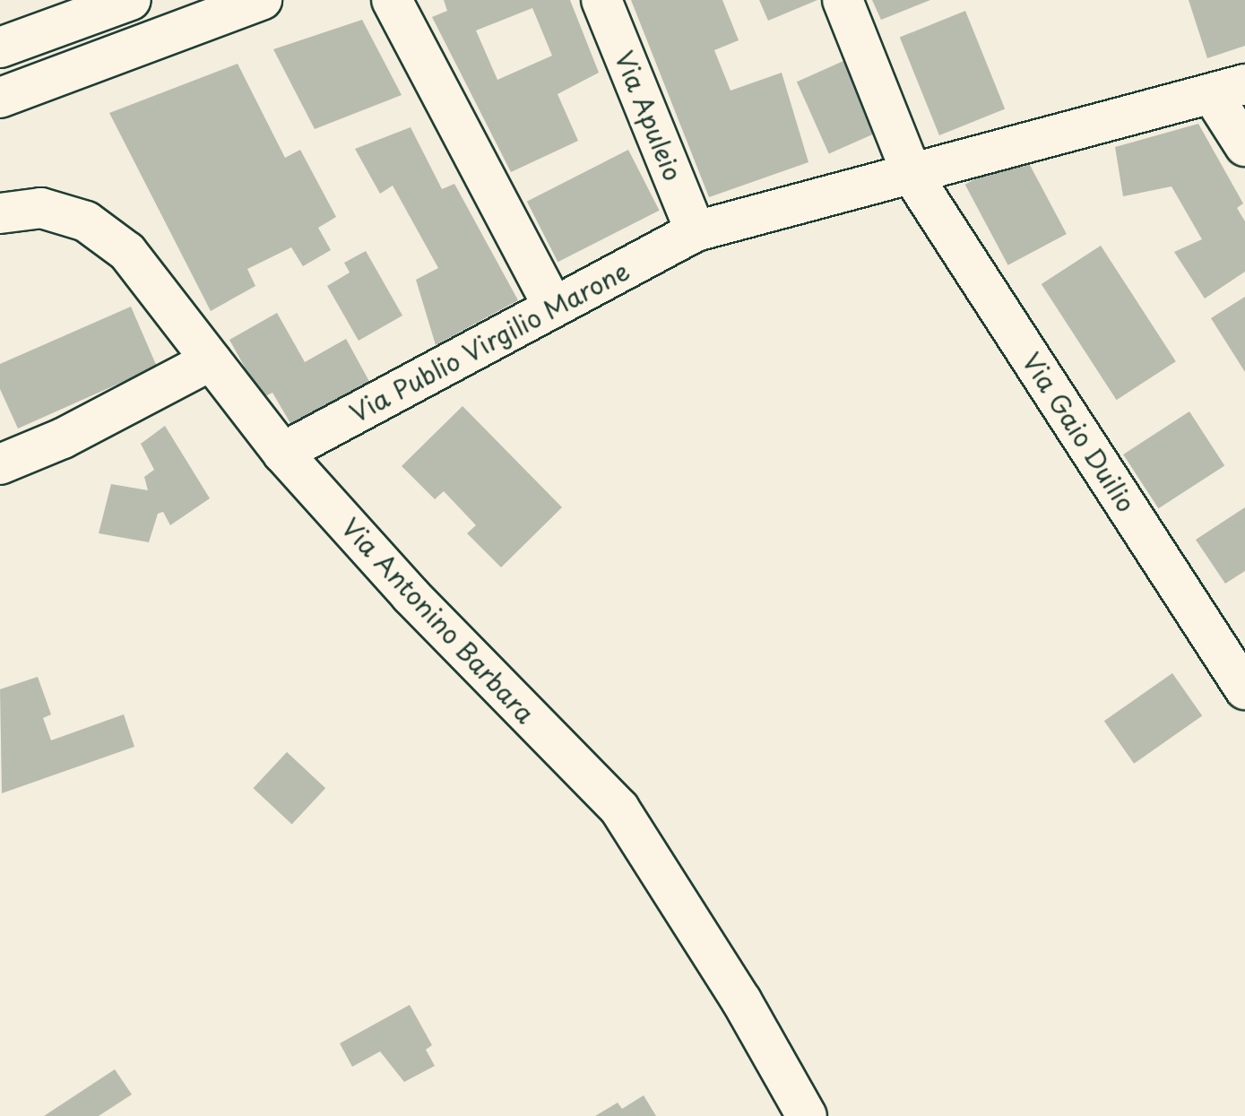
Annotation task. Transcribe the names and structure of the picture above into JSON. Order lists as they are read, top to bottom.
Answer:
{
  "streets": {
    "street": [
      "Via Apuleio",
      "Via Publio Virgilio Marone",
      "Via Gaio Duilio",
      "Via Antonino Barbara"
    ]
  },
  "crossings": [
    ["Via Apuleio", "Via Publio Virgilio Marone"],
    ["Via Publio Virgilio Marone", "Via Gaio Duilio"],
    ["Via Publio Virgilio Marone", "Via Antonino Barbara"]
  ]
}
